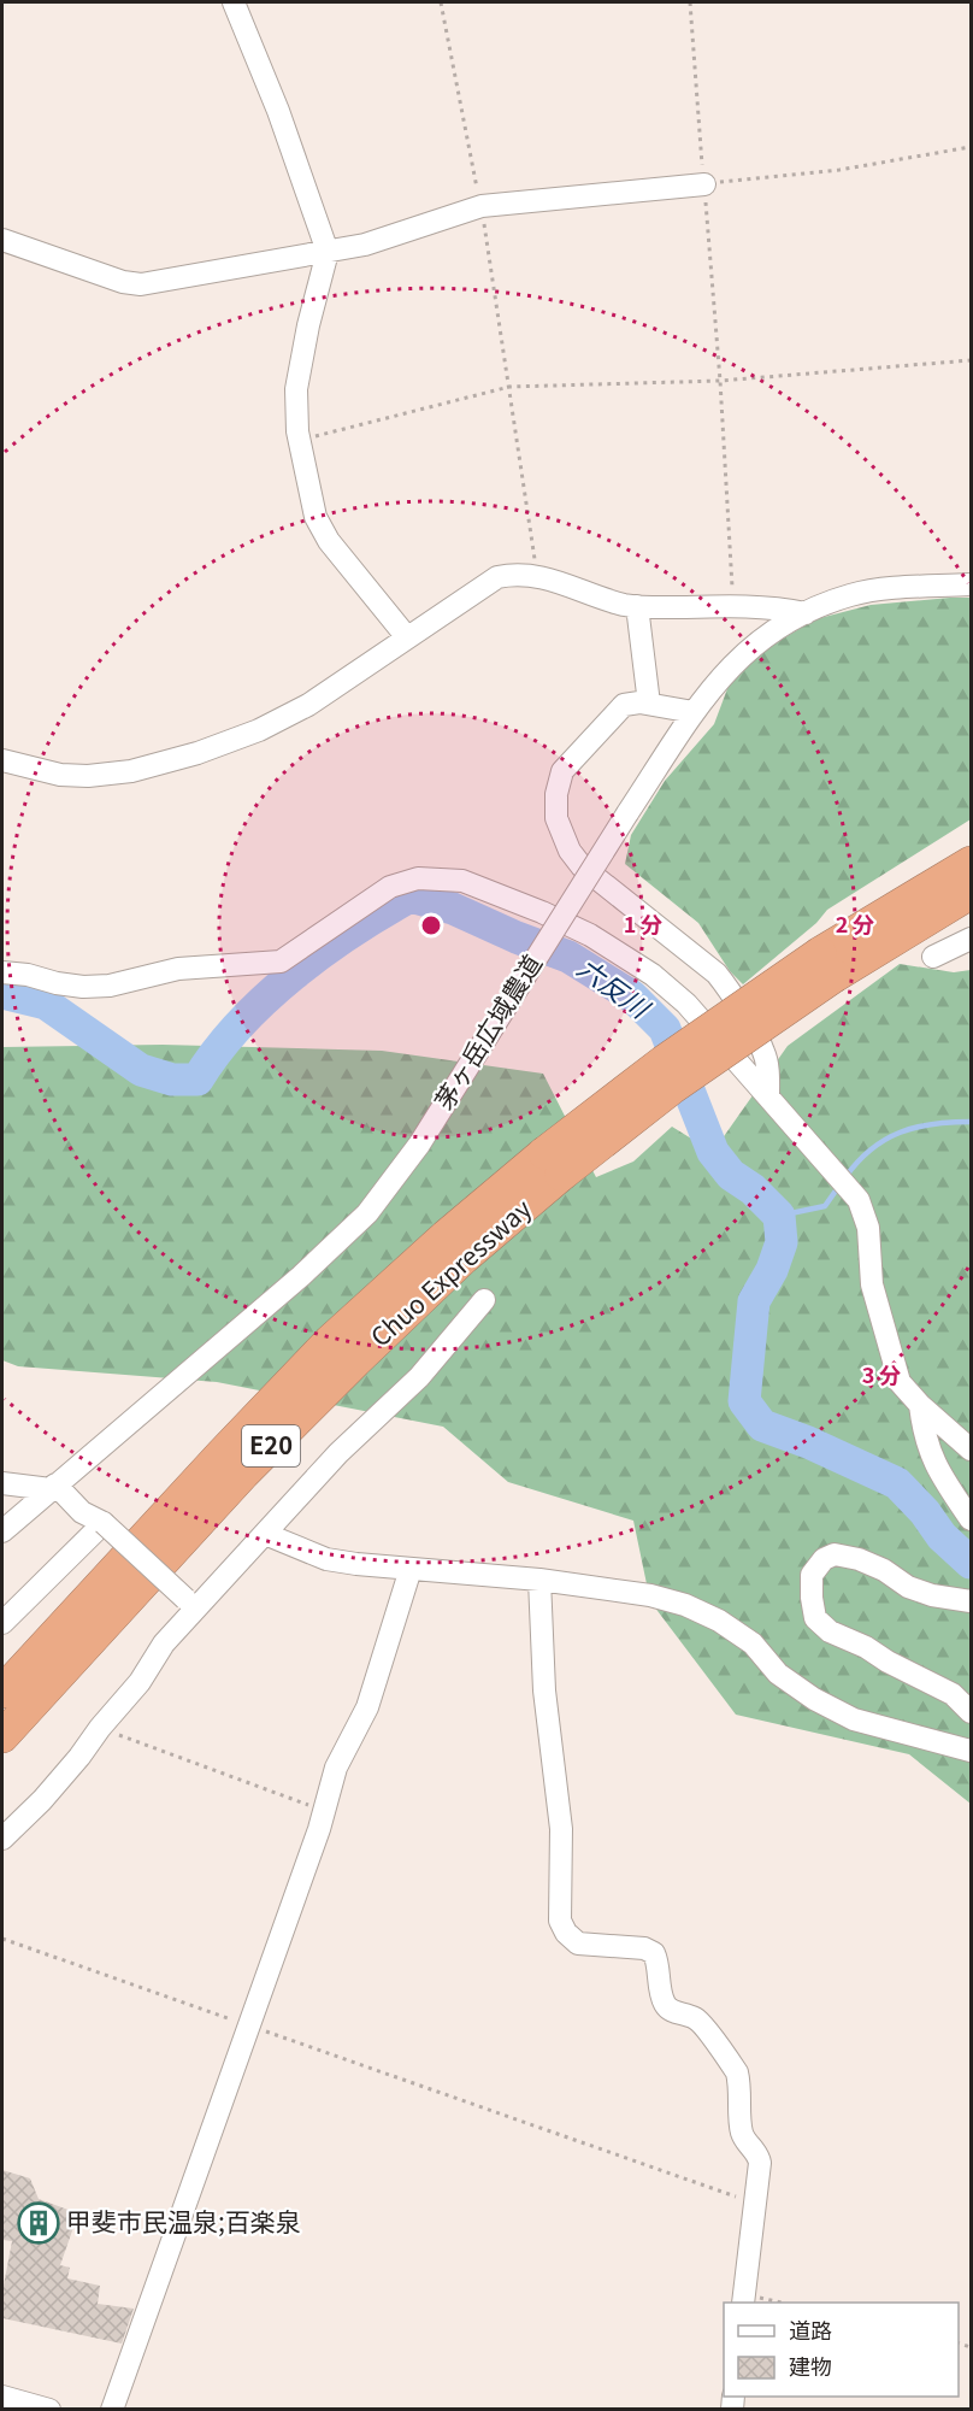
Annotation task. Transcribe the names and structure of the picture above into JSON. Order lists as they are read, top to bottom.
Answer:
{
  "streets": {
    "highway": ["Chuo Expressway", "E20"],
    "street": ["茅ヶ岳広域農道"]
  },
  "water": ["六反川"],
  "places": {
    "building": ["甲斐市民温泉;百楽泉"]
  },
  "legend": ["道路", "建物"],
  "rings": ["1 分", "2 分", "3 分"]
}
